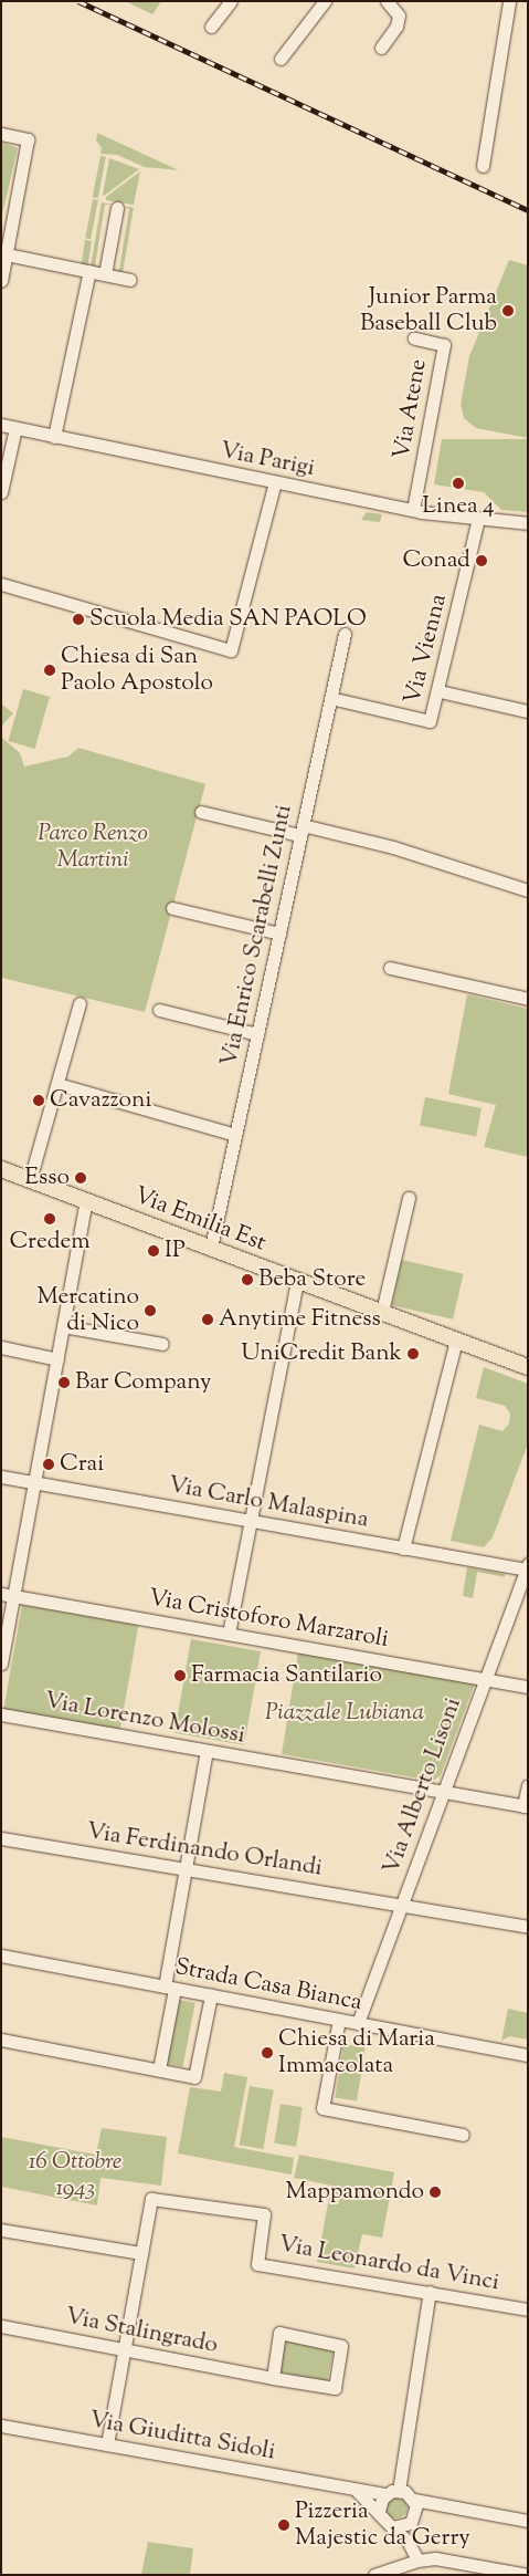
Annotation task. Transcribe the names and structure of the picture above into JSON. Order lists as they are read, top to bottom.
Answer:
{
  "streets": {
    "main road": ["Via Emilia Est"],
    "street": [
      "Via Atene",
      "Via Parigi",
      "Via Vienna",
      "Via Enrico Scarabelli Zunti",
      "Via Carlo Malaspina",
      "Via Cristoforo Marzaroli",
      "Via Lorenzo Molossi",
      "Via Alberto Lisoni",
      "Via Ferdinando Orlandi",
      "Strada Casa Bianca",
      "Via Leonardo da Vinci",
      "Via Stalingrado",
      "Via Giuditta Sidoli"
    ]
  },
  "crossings": [
    ["Via Atene", "Via Parigi"],
    ["Via Parigi", "Via Vienna"],
    ["Via Vienna", "Via Enrico Scarabelli Zunti"],
    ["Via Enrico Scarabelli Zunti", "Via Emilia Est"],
    ["Via Carlo Malaspina", "Via Alberto Lisoni"],
    ["Via Cristoforo Marzaroli", "Via Alberto Lisoni"],
    ["Via Lorenzo Molossi", "Via Alberto Lisoni"],
    ["Via Alberto Lisoni", "Via Ferdinando Orlandi"],
    ["Via Alberto Lisoni", "Strada Casa Bianca"],
    ["Via Leonardo da Vinci", "Via Stalingrado"],
    ["Via Leonardo da Vinci", "Via Giuditta Sidoli"]
  ],
  "parks": ["Parco Renzo Martini", "Piazzale Lubiana", "16 Ottobre 1943"],
  "places": [
    "Junior Parma Baseball Club",
    "Linea 4",
    "Conad",
    "Scuola Media SAN PAOLO",
    "Chiesa di San Paolo Apostolo",
    "Cavazzoni",
    "Esso",
    "Credem",
    "IP",
    "Beba Store",
    "Mercatino di Nico",
    "Anytime Fitness",
    "UniCredit Bank",
    "Bar Company",
    "Crai",
    "Farmacia Santilario",
    "Chiesa di Maria Immacolata",
    "Mappamondo",
    "Pizzeria Majestic da Gerry"
  ]
}
